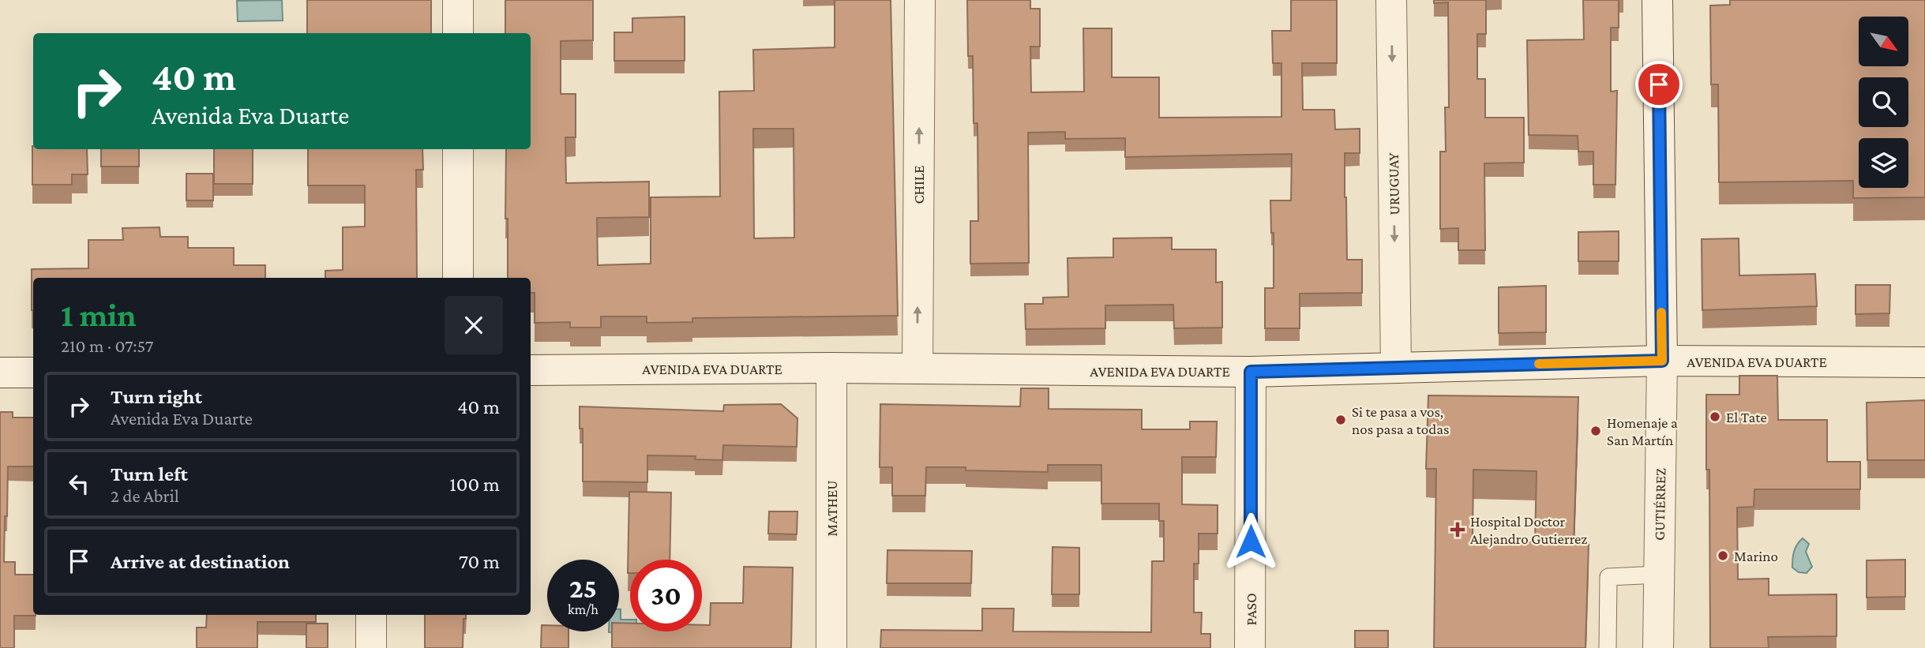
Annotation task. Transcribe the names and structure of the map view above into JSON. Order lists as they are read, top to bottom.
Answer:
{
  "streets": {
    "main road": [
      "URUGUAY",
      "CHILE",
      "AVENIDA EVA DUARTE",
      "GUTIÉRREZ",
      "MATHEU",
      "PASO"
    ]
  },
  "crossings": [
    ["URUGUAY", "AVENIDA EVA DUARTE"],
    ["CHILE", "AVENIDA EVA DUARTE"],
    ["AVENIDA EVA DUARTE", "GUTIÉRREZ"],
    ["AVENIDA EVA DUARTE", "MATHEU"],
    ["AVENIDA EVA DUARTE", "PASO"]
  ],
  "one_way": ["URUGUAY", "CHILE"],
  "places": {
    "other": [
      "El Tate",
      "Si te pasa a vos, nos pasa a todas",
      "Homenaje a San Martín",
      "Marino"
    ],
    "health": ["Hospital Doctor Alejandro Gutierrez"]
  },
  "north": "bottom right",
  "page": {
    "turn": ["40 m", "Avenida Eva Duarte"],
    "heading": ["1 min", "210 m · 07:57"],
    "list": [
      {
        "name": "Turn right",
        "note": "Avenida Eva Duarte",
        "value": "40 m"
      },
      {
        "name": "Turn left",
        "note": "2 de Abril",
        "value": "100 m"
      },
      {
        "name": "Arrive at destination",
        "value": "70 m"
      }
    ],
    "speed": "25 km/h",
    "limit": "30"
  }
}
